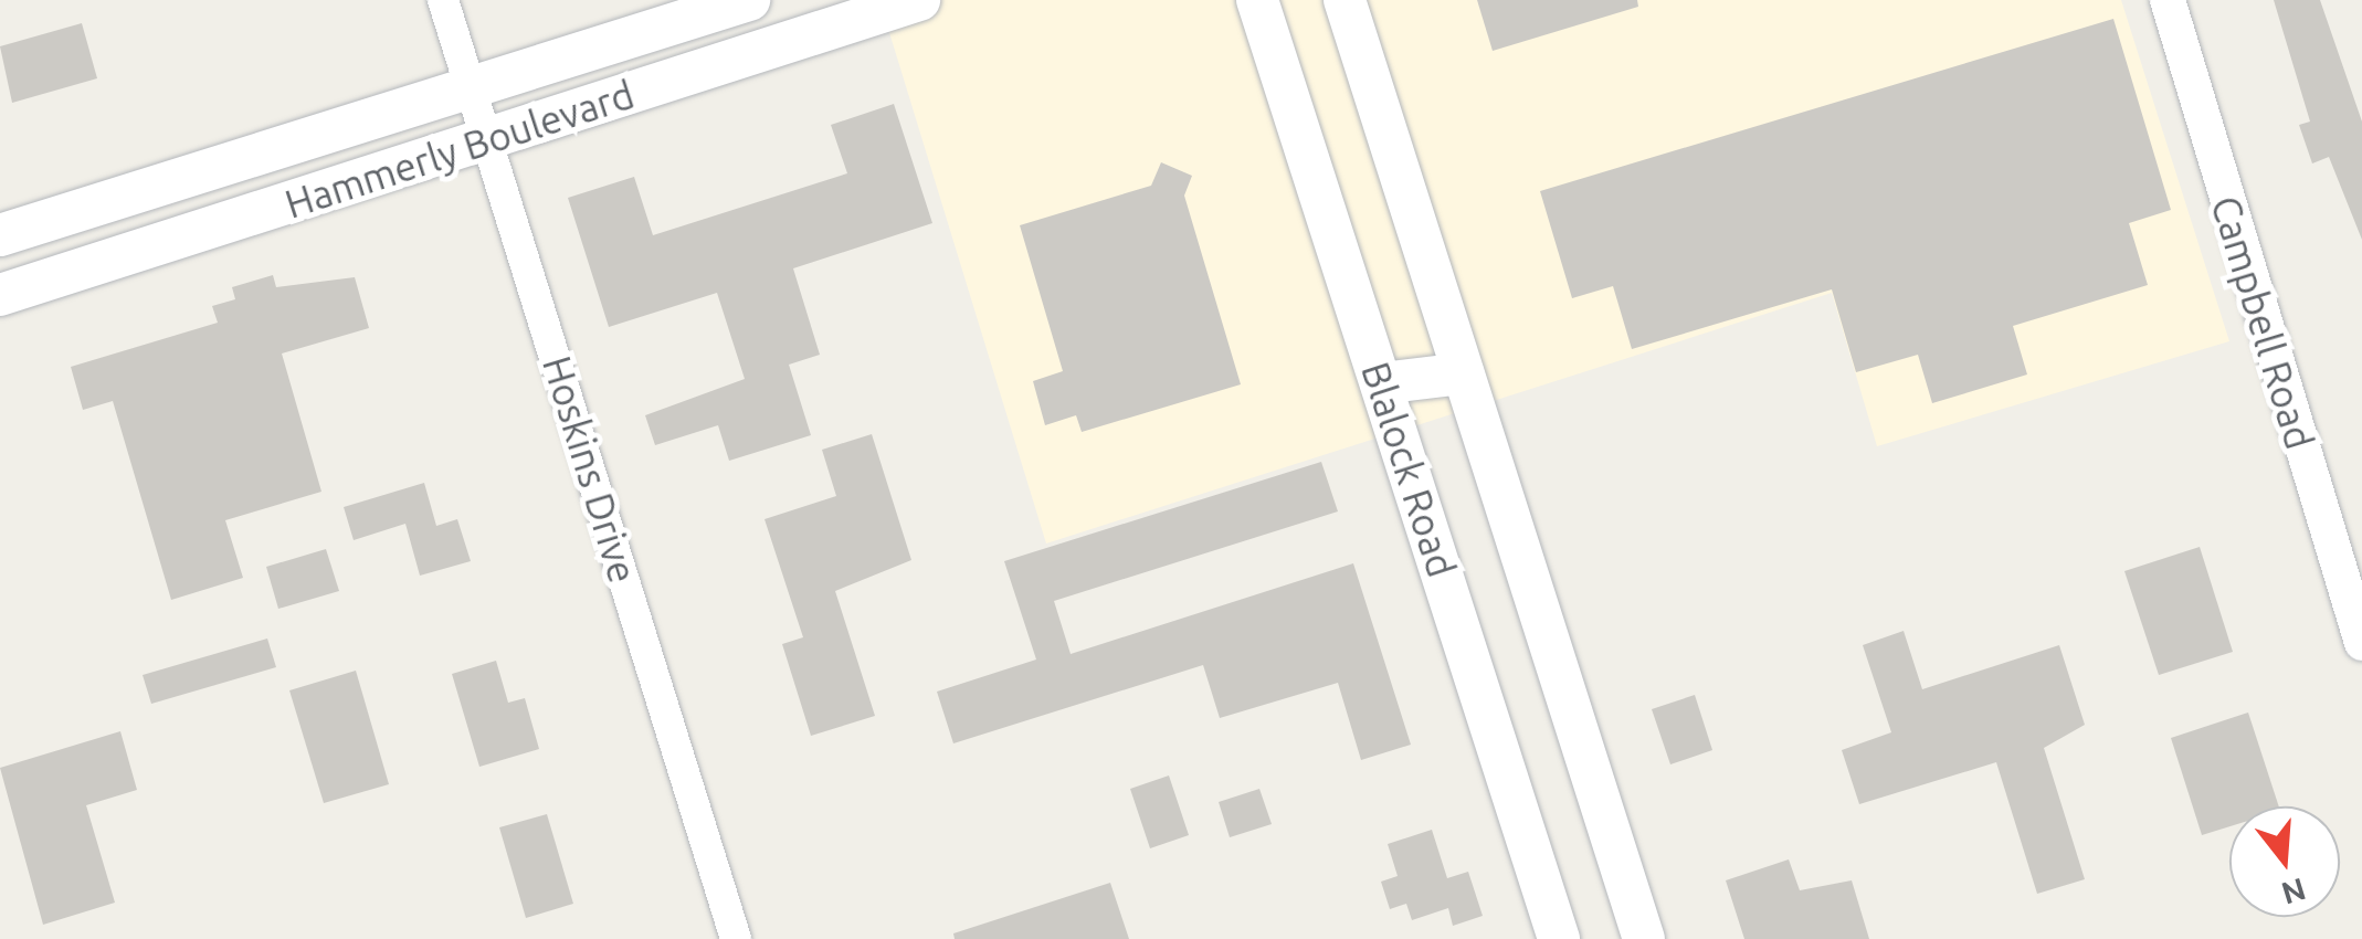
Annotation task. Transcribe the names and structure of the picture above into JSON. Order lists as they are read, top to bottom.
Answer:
{
  "streets": {
    "main road": ["Hammerly Boulevard", "Blalock Road"],
    "street": ["Campbell Road", "Hoskins Drive"]
  },
  "crossings": [
    ["Hammerly Boulevard", "Hoskins Drive"]
  ],
  "north": "bottom"
}
